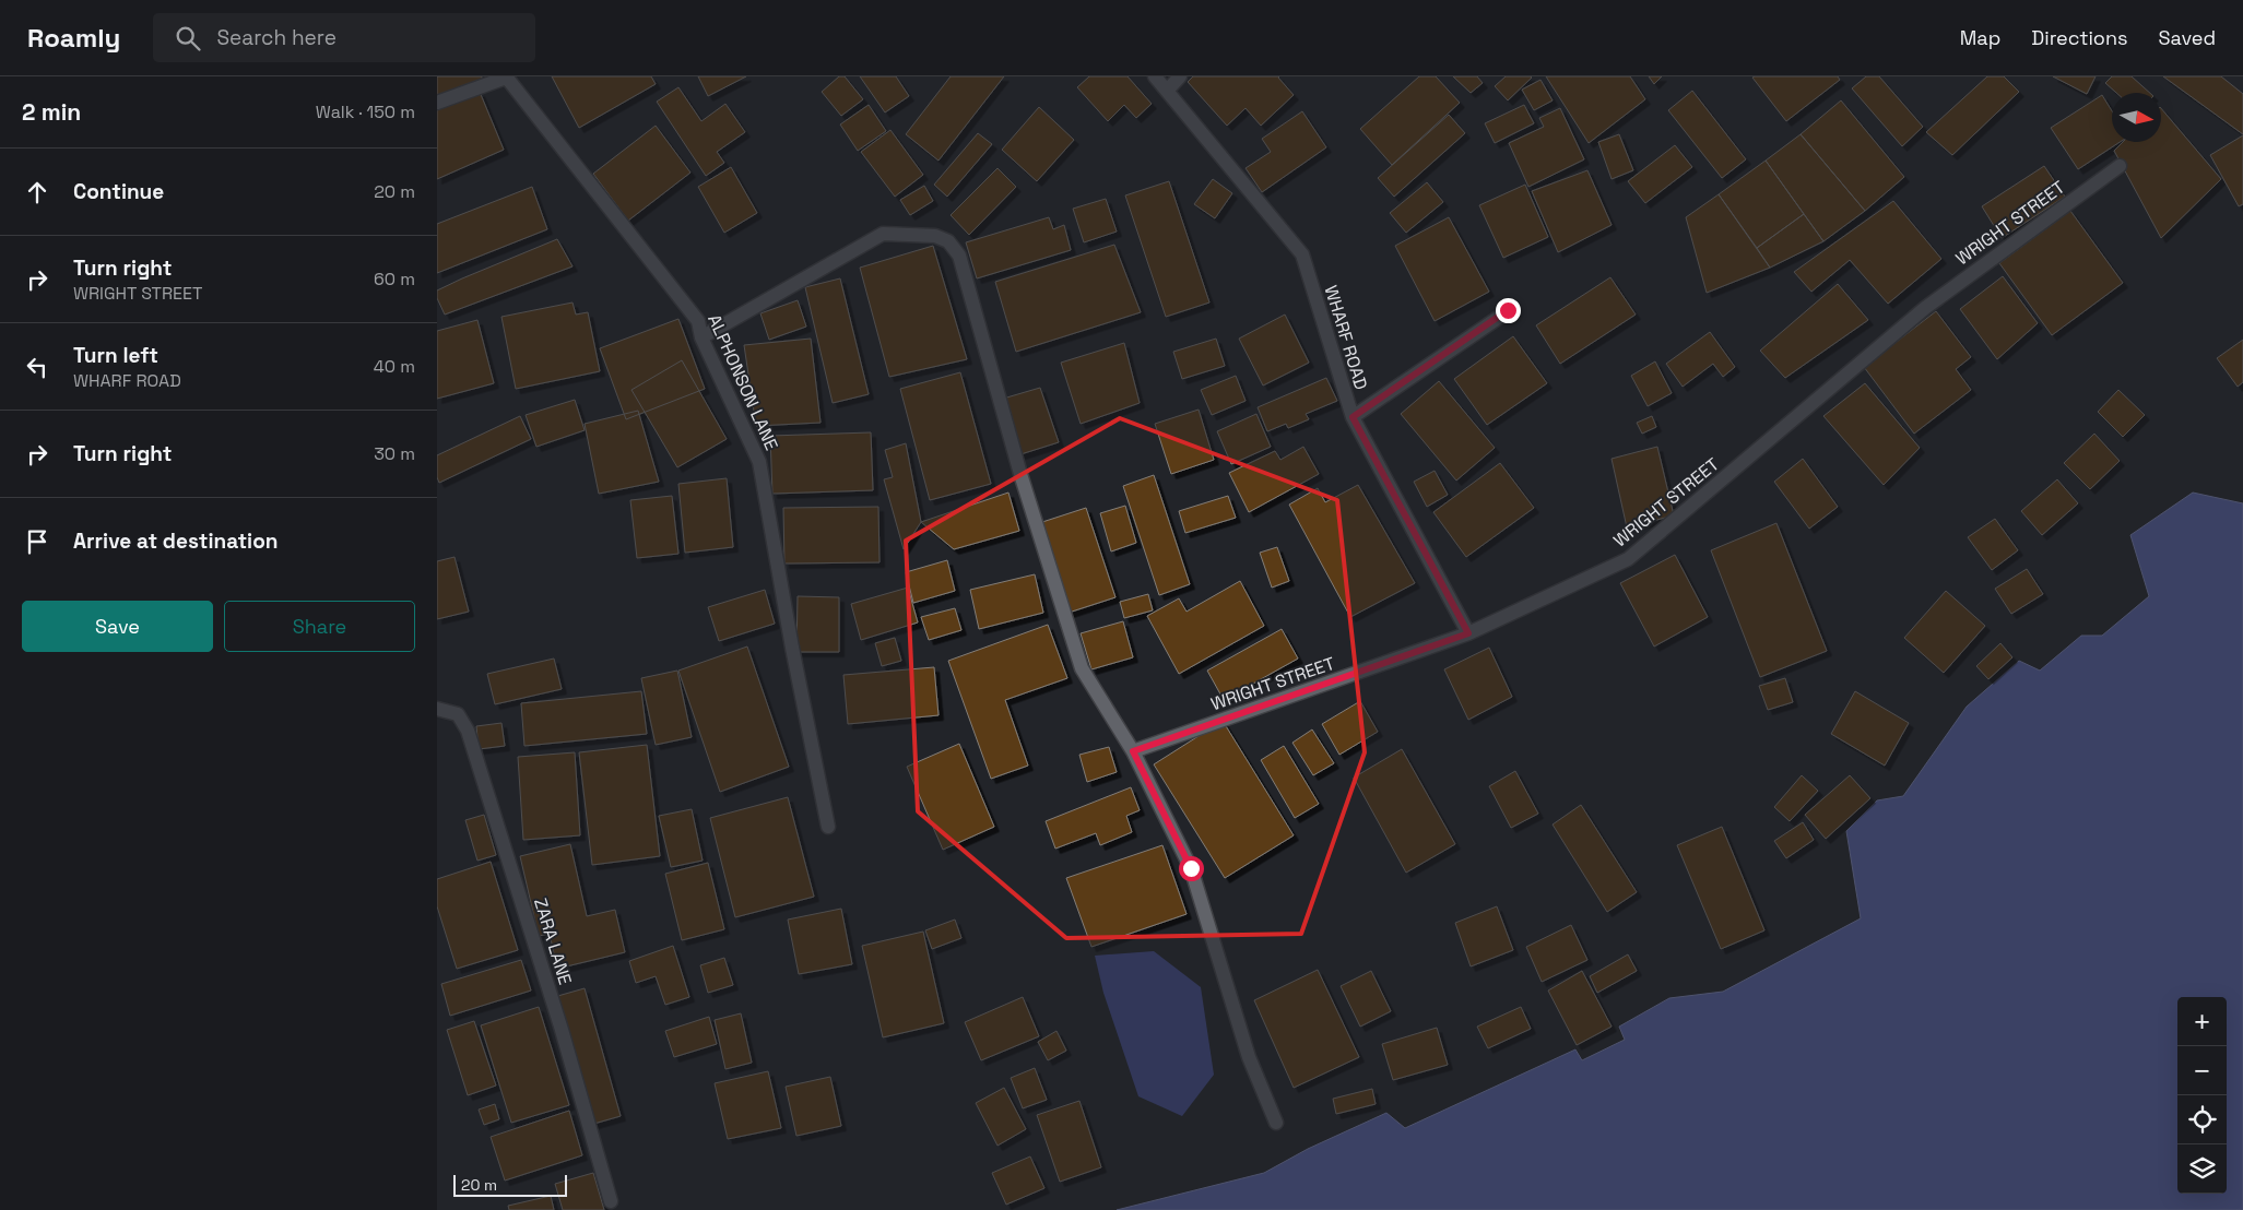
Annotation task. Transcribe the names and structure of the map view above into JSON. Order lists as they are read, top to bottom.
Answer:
{
  "streets": {
    "street": [
      "WRIGHT STREET",
      "WHARF ROAD",
      "ALPHONSON LANE",
      "ZARA LANE"
    ]
  },
  "crossings": [
    ["WRIGHT STREET", "WHARF ROAD"]
  ],
  "scale_bar": "20 m",
  "north": "right",
  "page": {
    "header": "Roamly",
    "search": "Search here",
    "nav": ["Map", "Directions", "Saved"],
    "heading": ["2 min", "Walk · 150 m"],
    "list": [
      ["Continue", "20 m"],
      ["Turn right", "WRIGHT STREET", "60 m"],
      ["Turn left", "WHARF ROAD", "40 m"],
      ["Turn right", "30 m"],
      "Arrive at destination"
    ],
    "buttons": ["Save", "Share"],
    "map_buttons": ["+", "−"],
    "scale": "20 m"
  }
}
